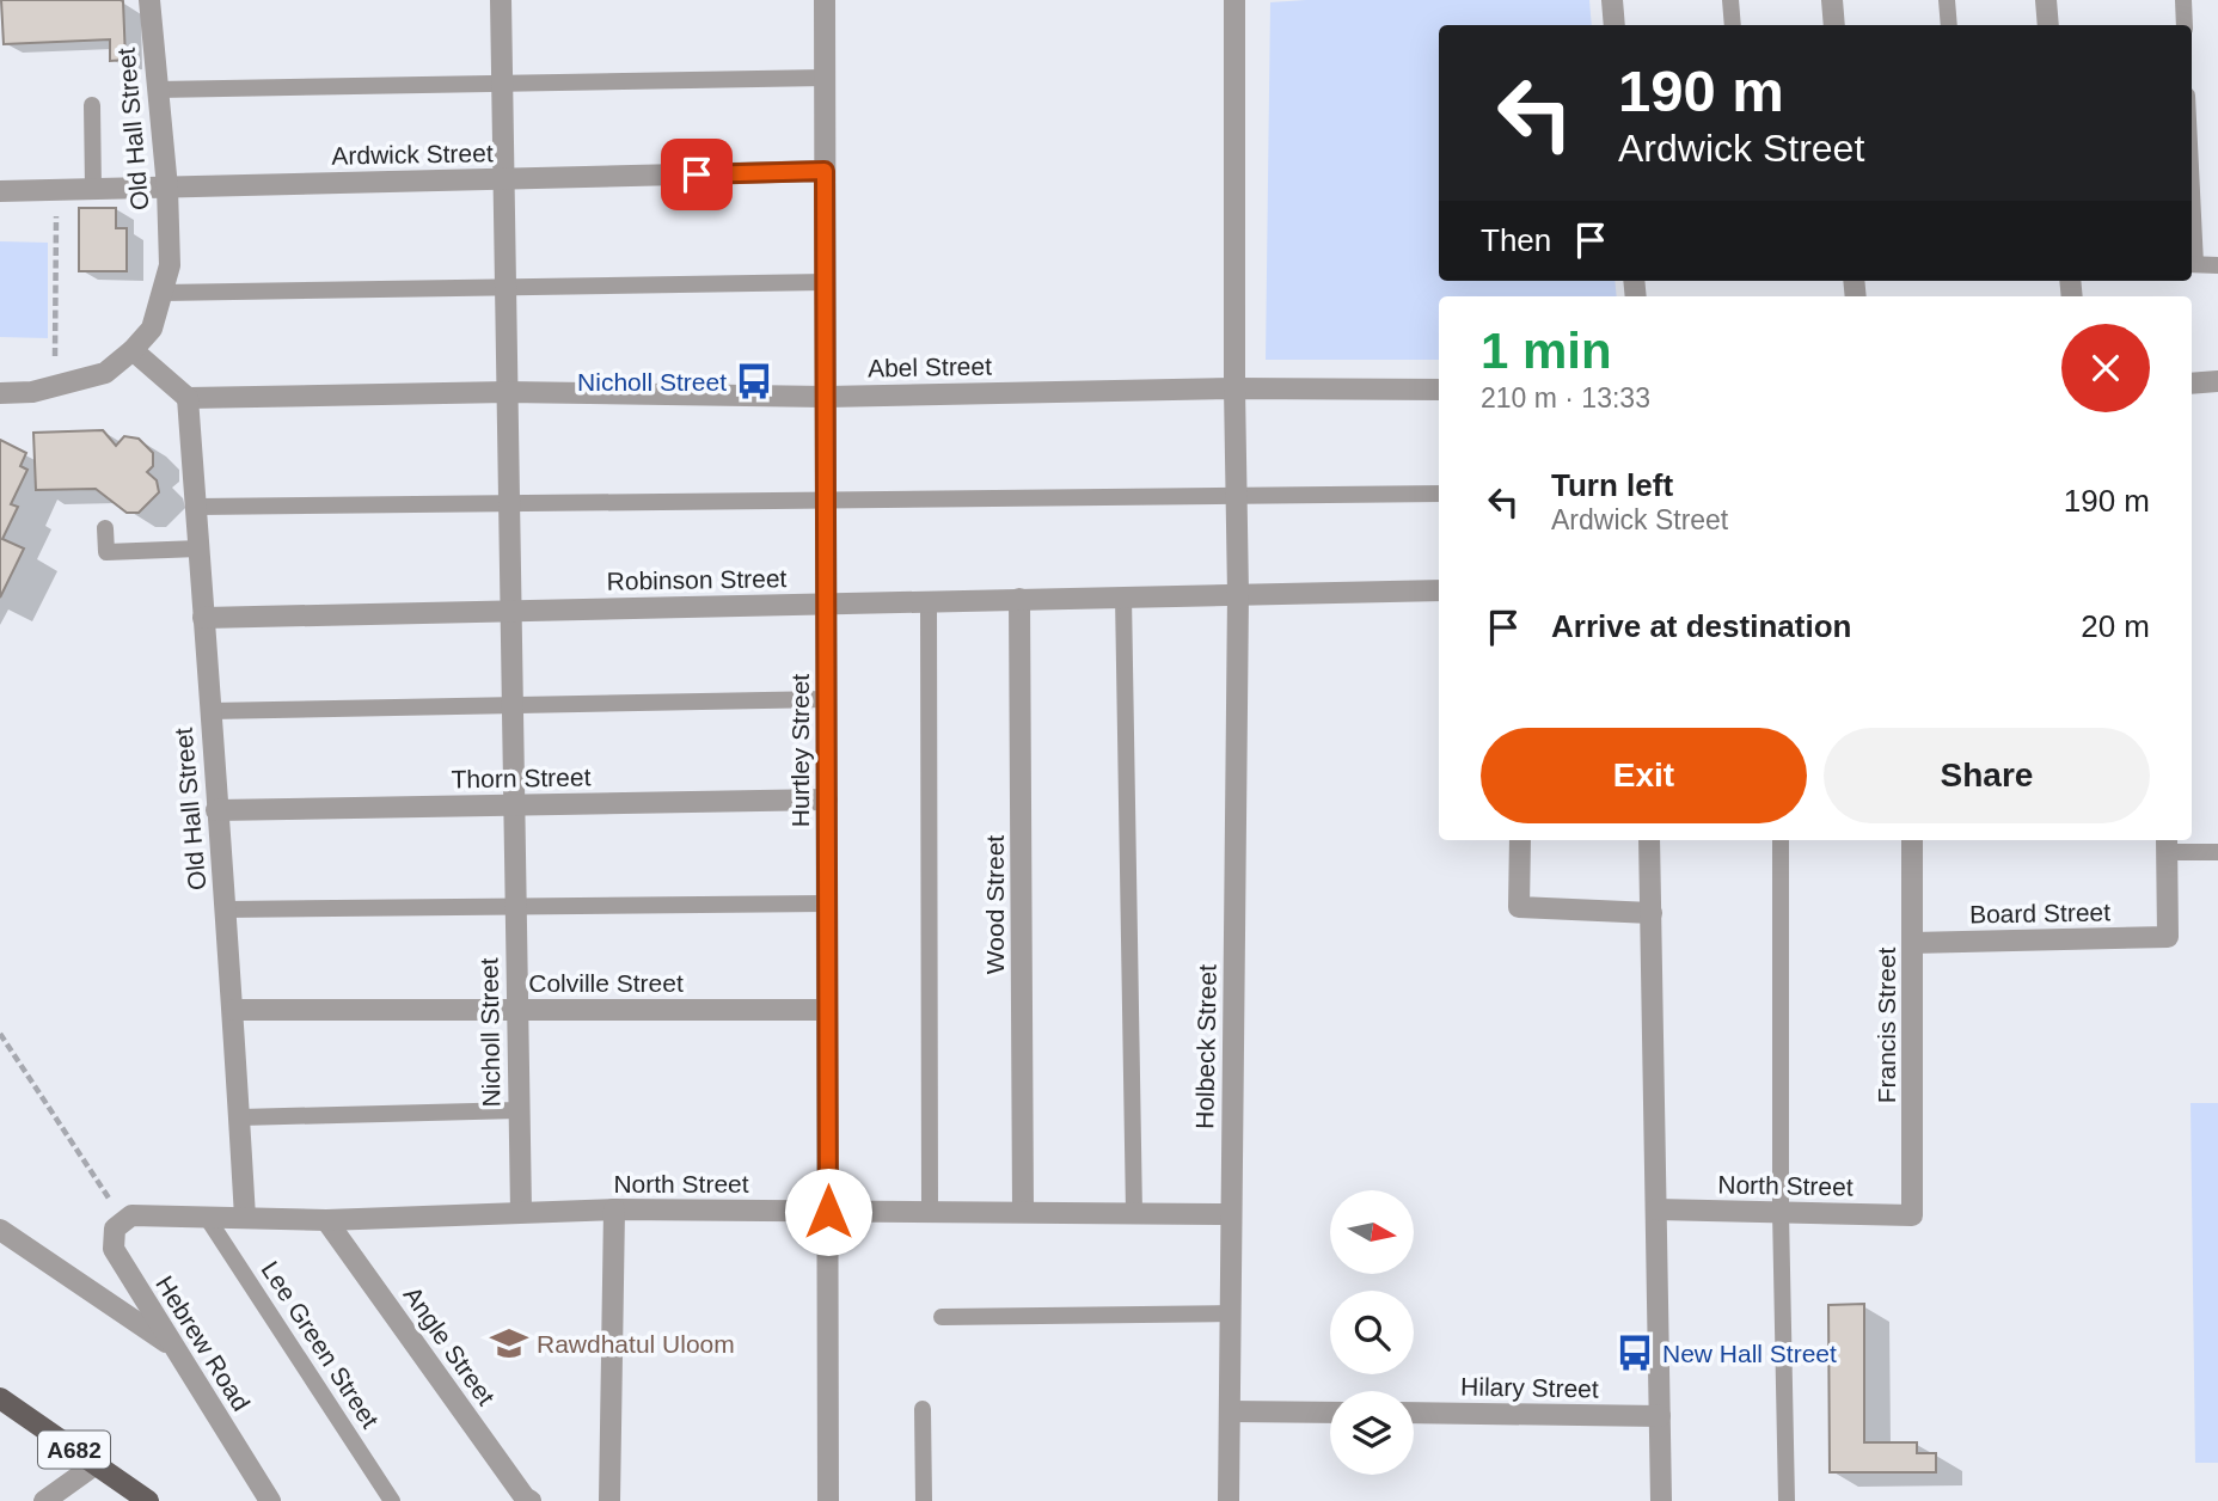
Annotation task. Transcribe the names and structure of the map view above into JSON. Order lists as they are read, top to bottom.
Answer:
{
  "streets": {
    "main road": ["A682"],
    "street": [
      "Old Hall Street",
      "Ardwick Street",
      "Abel Street",
      "Robinson Street",
      "Hurtley Street",
      "Thorn Street",
      "Wood Street",
      "Board Street",
      "Colville Street",
      "Francis Street",
      "Nicholl Street",
      "Holbeck Street",
      "North Street",
      "Hebrew Road",
      "Angle Street",
      "Hilary Street"
    ],
    "lane": ["Lee Green Street"]
  },
  "crossings": [
    ["Old Hall Street", "Ardwick Street"],
    ["Old Hall Street", "Abel Street"],
    ["Old Hall Street", "Robinson Street"],
    ["Old Hall Street", "Thorn Street"],
    ["Old Hall Street", "Colville Street"],
    ["Old Hall Street", "North Street"],
    ["Ardwick Street", "Hurtley Street"],
    ["Ardwick Street", "Nicholl Street"],
    ["Abel Street", "Hurtley Street"],
    ["Abel Street", "Nicholl Street"],
    ["Abel Street", "Holbeck Street"],
    ["Robinson Street", "Hurtley Street"],
    ["Robinson Street", "Wood Street"],
    ["Robinson Street", "Nicholl Street"],
    ["Robinson Street", "Holbeck Street"],
    ["Hurtley Street", "Thorn Street"],
    ["Hurtley Street", "Colville Street"],
    ["Hurtley Street", "North Street"],
    ["Thorn Street", "Nicholl Street"],
    ["Wood Street", "North Street"],
    ["Board Street", "Francis Street"],
    ["Colville Street", "Nicholl Street"],
    ["Francis Street", "North Street"],
    ["Nicholl Street", "North Street"],
    ["Holbeck Street", "North Street"],
    ["North Street", "Hebrew Road"],
    ["North Street", "Lee Green Street"],
    ["North Street", "Angle Street"]
  ],
  "places": {
    "bus stop": ["Nicholl Street", "New Hall Street"],
    "school or university": ["Rawdhatul Uloom"]
  },
  "north": "right",
  "page": {
    "turn": ["190 m", "Ardwick Street"],
    "then": "Then",
    "heading": ["1 min", "210 m · 13:33"],
    "list": [
      {
        "name": "Turn left",
        "note": "Ardwick Street",
        "value": "190 m"
      },
      {
        "name": "Arrive at destination",
        "value": "20 m"
      }
    ],
    "buttons": ["Exit", "Share"]
  }
}
